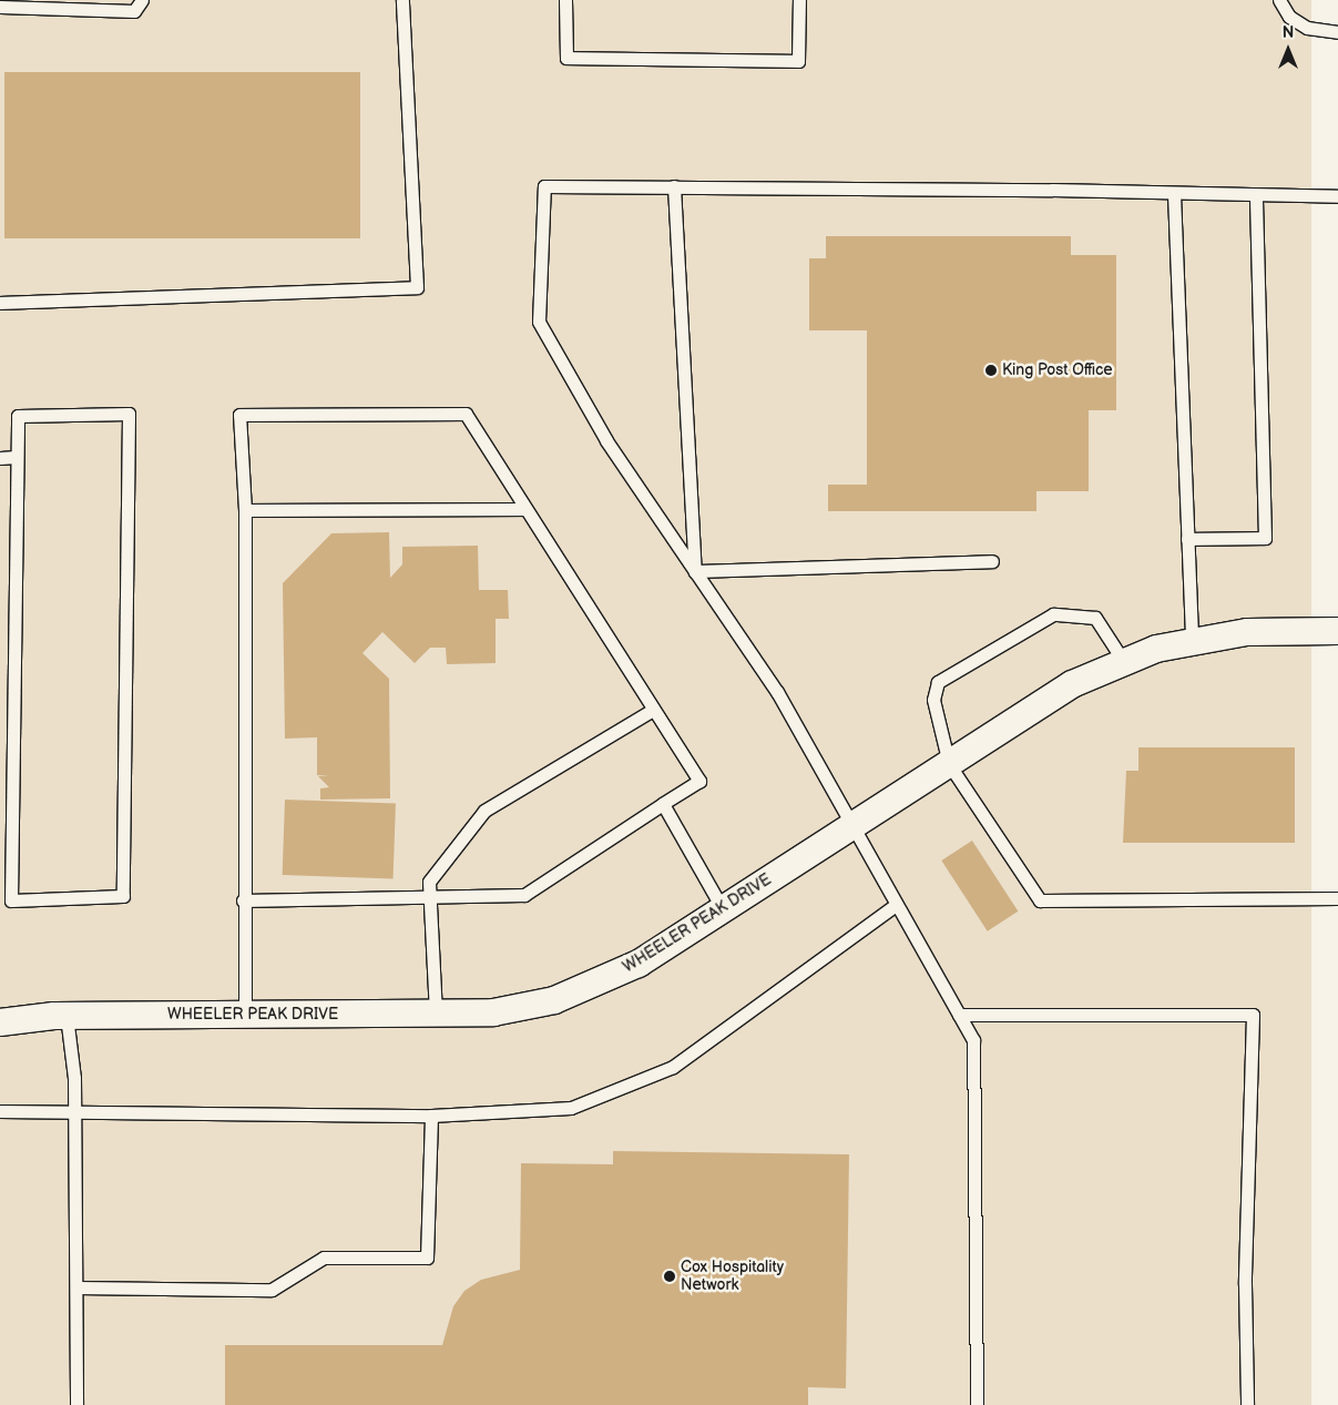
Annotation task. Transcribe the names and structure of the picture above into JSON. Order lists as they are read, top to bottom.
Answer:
{
  "streets": {
    "street": ["WHEELER PEAK DRIVE"]
  },
  "places": ["King Post Office", "Cox Hospitality Network"],
  "north": "top"
}
